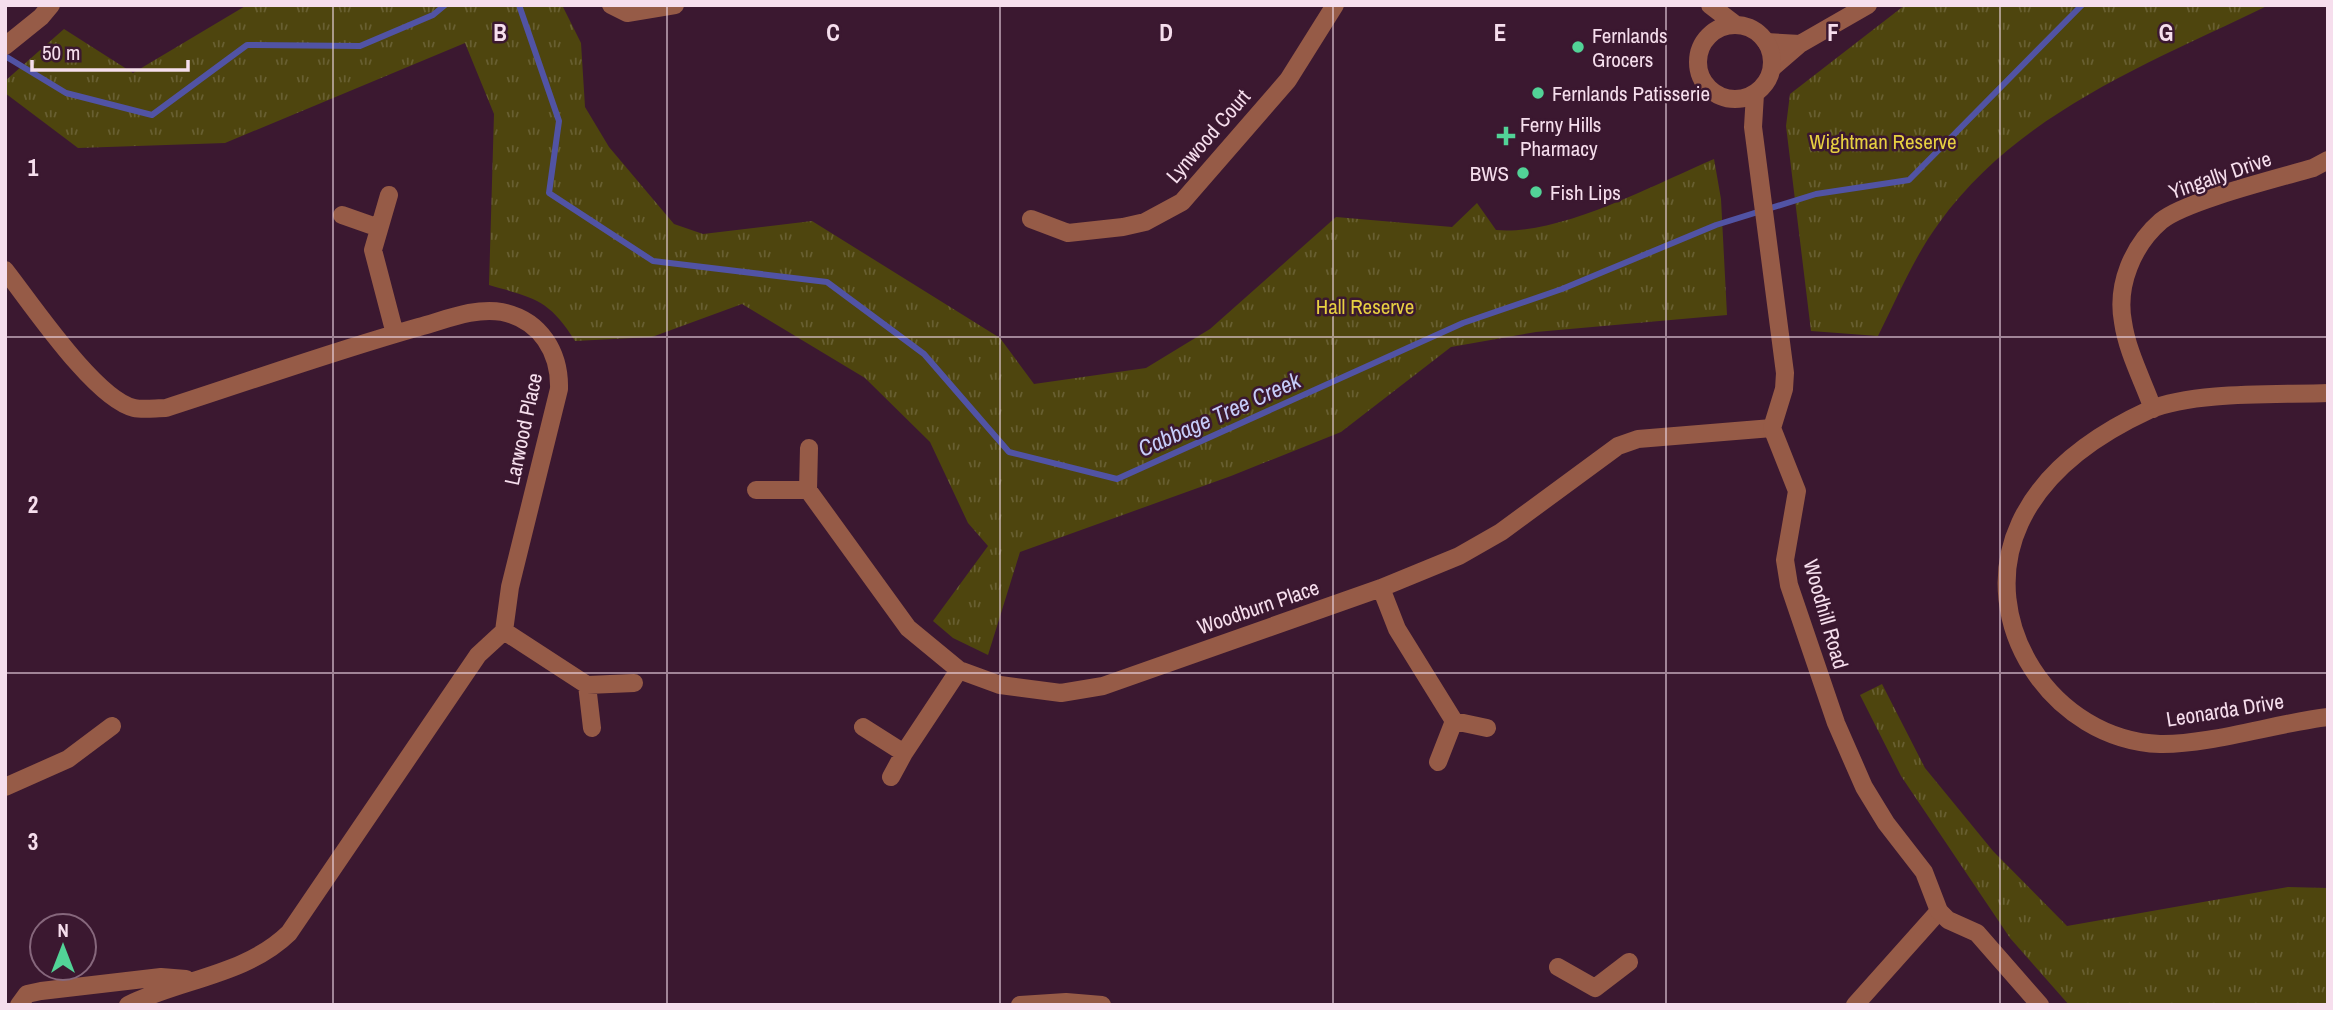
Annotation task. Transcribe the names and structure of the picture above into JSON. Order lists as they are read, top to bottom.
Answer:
{
  "streets": {
    "street": [
      "Lynwood Court",
      "Yingally Drive",
      "Larwood Place",
      "Woodburn Place",
      "Woodhill Road",
      "Leonarda Drive"
    ]
  },
  "crossings": [
    ["Yingally Drive", "Leonarda Drive"],
    ["Woodburn Place", "Woodhill Road"]
  ],
  "water": ["Cabbage Tree Creek"],
  "parks": ["Wightman Reserve", "Hall Reserve"],
  "places": {
    "other": [
      "Fernlands Grocers",
      "Fernlands Patisserie",
      "BWS",
      "Fish Lips"
    ],
    "health": ["Ferny Hills Pharmacy"]
  },
  "scale_bar": "50 m",
  "north": "top",
  "grid": {
    "columns": [
      "B",
      "C",
      "D",
      "E",
      "F",
      "G"
    ],
    "rows": ["1", "2", "3"]
  }
}
